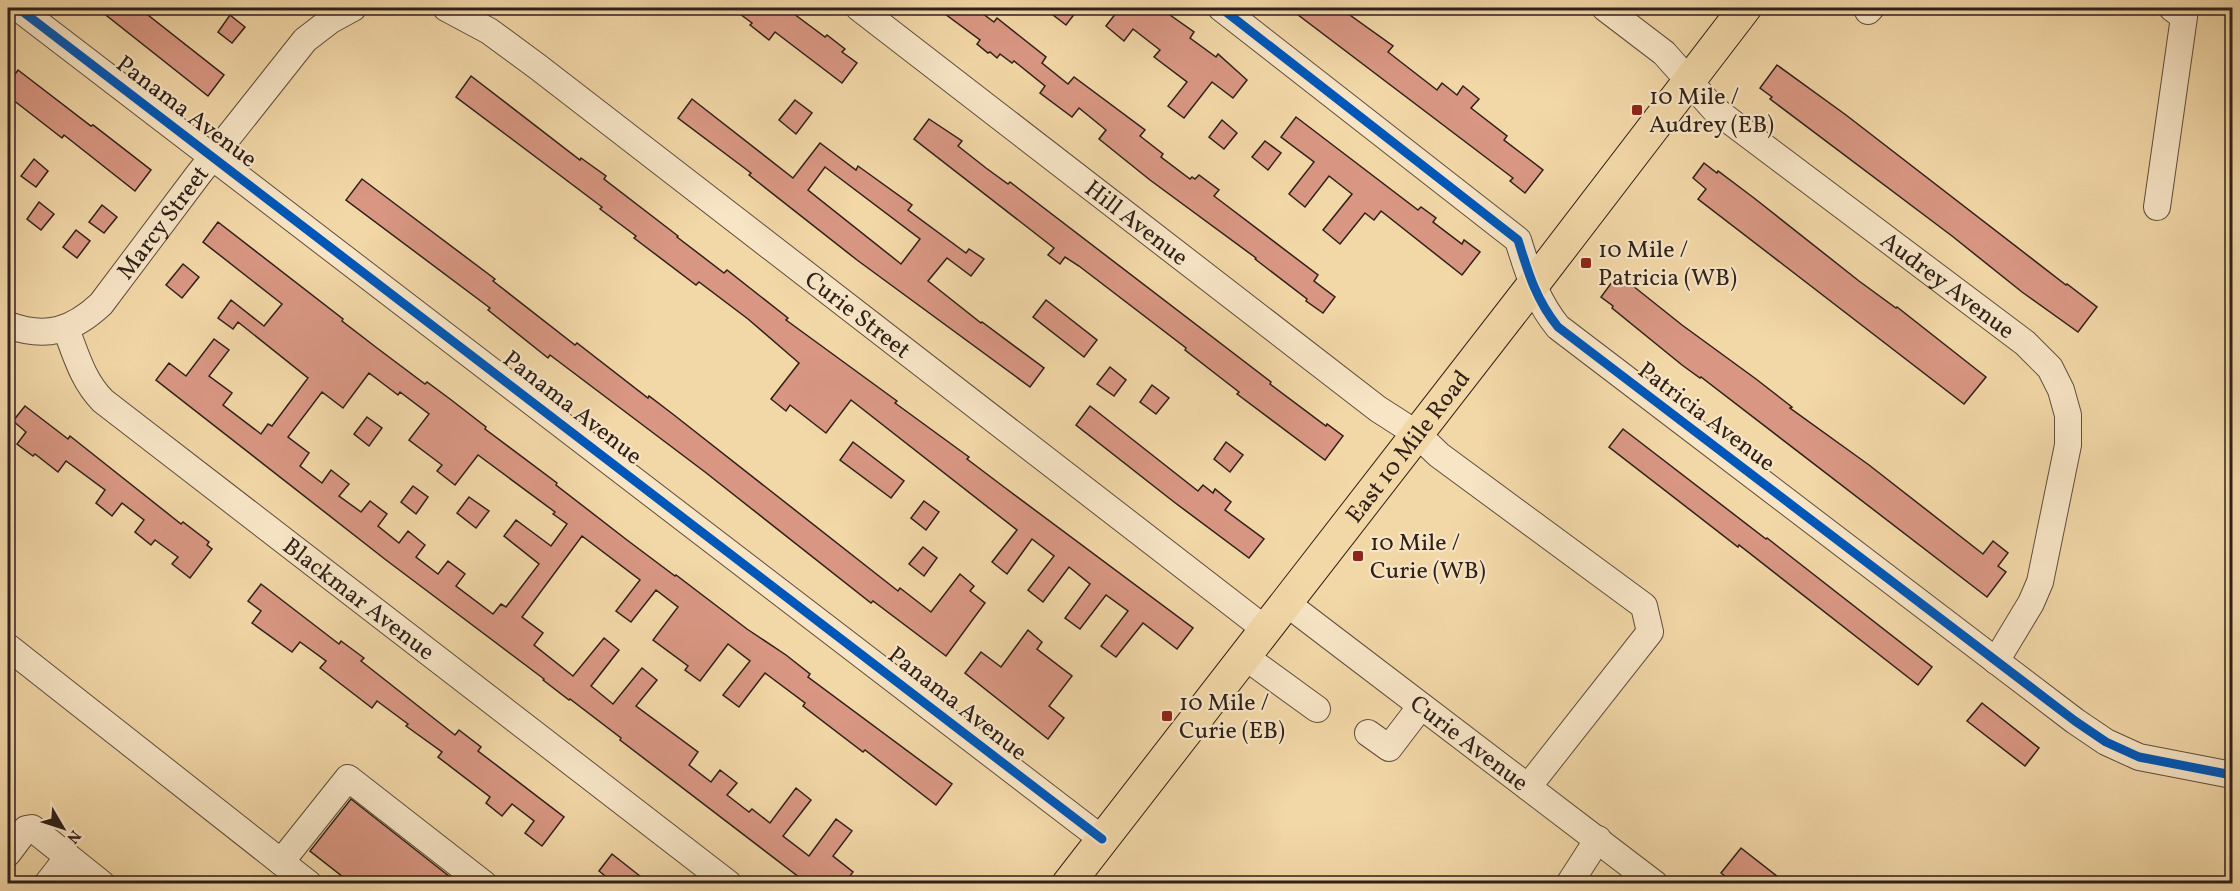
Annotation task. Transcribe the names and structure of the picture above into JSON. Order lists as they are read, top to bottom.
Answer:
{
  "streets": {
    "main road": ["East 10 Mile Road"],
    "street": [
      "Panama Avenue",
      "Marcy Street",
      "Hill Avenue",
      "Audrey Avenue",
      "Curie Street",
      "Patricia Avenue",
      "Blackmar Avenue",
      "Curie Avenue"
    ]
  },
  "crossings": [
    ["Panama Avenue", "Marcy Street"],
    ["Panama Avenue", "East 10 Mile Road"],
    ["Marcy Street", "Blackmar Avenue"],
    ["Hill Avenue", "East 10 Mile Road"],
    ["Hill Avenue", "Curie Avenue"],
    ["Audrey Avenue", "Patricia Avenue"],
    ["Audrey Avenue", "East 10 Mile Road"],
    ["Curie Street", "East 10 Mile Road"],
    ["Patricia Avenue", "East 10 Mile Road"],
    ["East 10 Mile Road", "Curie Avenue"]
  ],
  "places": {
    "transit": [
      "10 Mile / Audrey (EB)",
      "10 Mile / Patricia (WB)",
      "10 Mile / Curie (WB)",
      "10 Mile / Curie (EB)"
    ]
  },
  "north": "bottom right"
}
